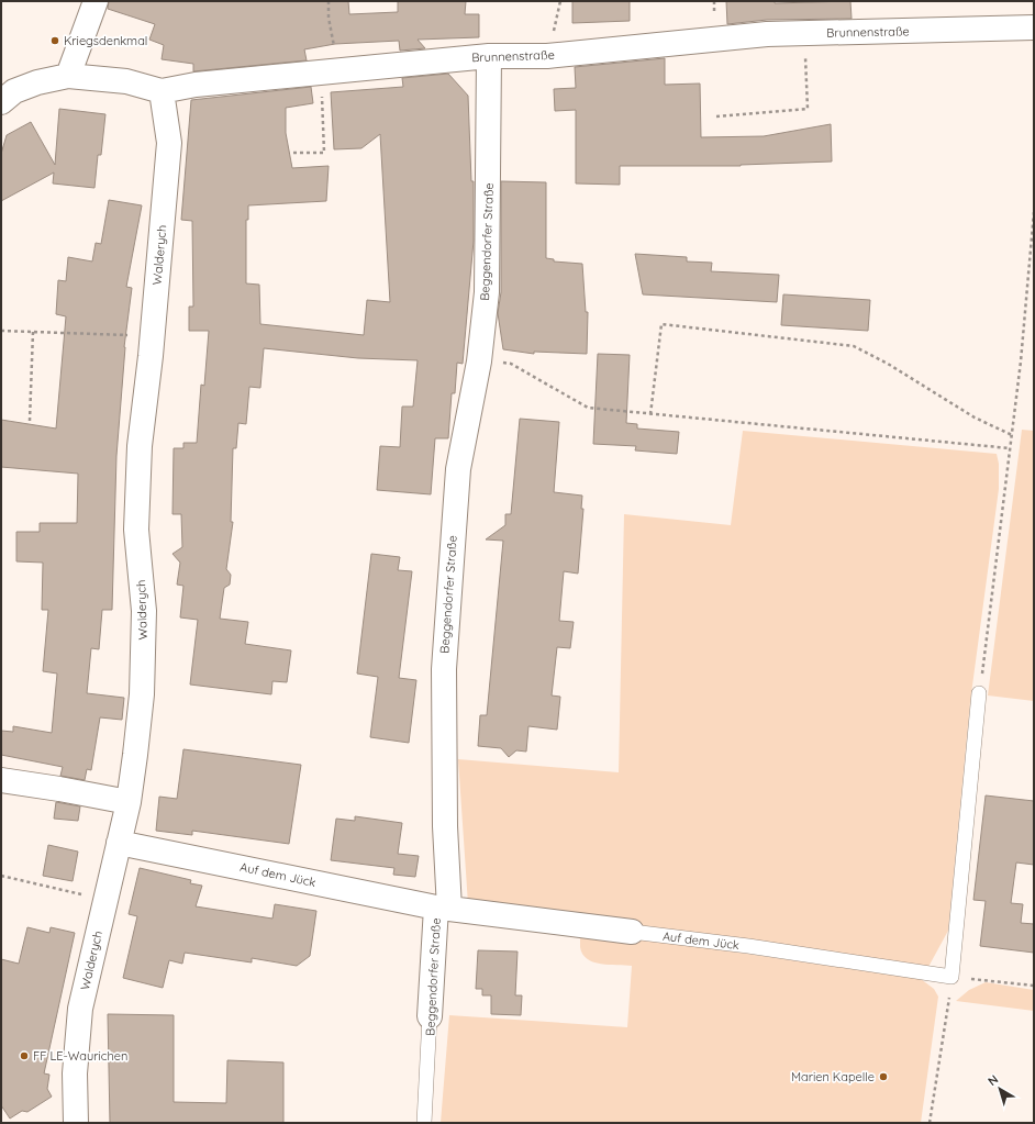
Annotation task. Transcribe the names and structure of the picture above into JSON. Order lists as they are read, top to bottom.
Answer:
{
  "streets": {
    "street": [
      "Brunnenstraße",
      "Beggendorfer Straße",
      "Walderych",
      "Auf dem Jück"
    ]
  },
  "crossings": [
    ["Brunnenstraße", "Beggendorfer Straße"],
    ["Brunnenstraße", "Walderych"],
    ["Beggendorfer Straße", "Auf dem Jück"],
    ["Walderych", "Auf dem Jück"]
  ],
  "places": ["Kriegsdenkmal", "FF LE-Waurichen", "Marien Kapelle"],
  "north": "top left"
}
